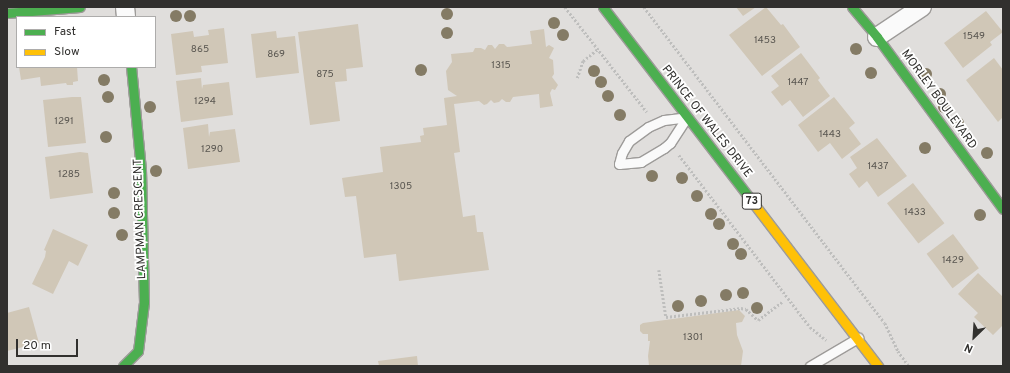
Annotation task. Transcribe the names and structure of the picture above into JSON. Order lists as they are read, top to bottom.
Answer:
{
  "streets": {
    "street": [
      "MORLEY BOULEVARD",
      "PRINCE OF WALES DRIVE",
      "73",
      "LAMPMAN CRESCENT"
    ]
  },
  "house_numbers": [
    "1549",
    "1453",
    "865",
    "869",
    "1315",
    "875",
    "1447",
    "1294",
    "1291",
    "1443",
    "1290",
    "1437",
    "1285",
    "1305",
    "1433",
    "1429",
    "1301"
  ],
  "legend": ["Fast", "Slow"],
  "scale_bar": "20 m",
  "north": "bottom left"
}
